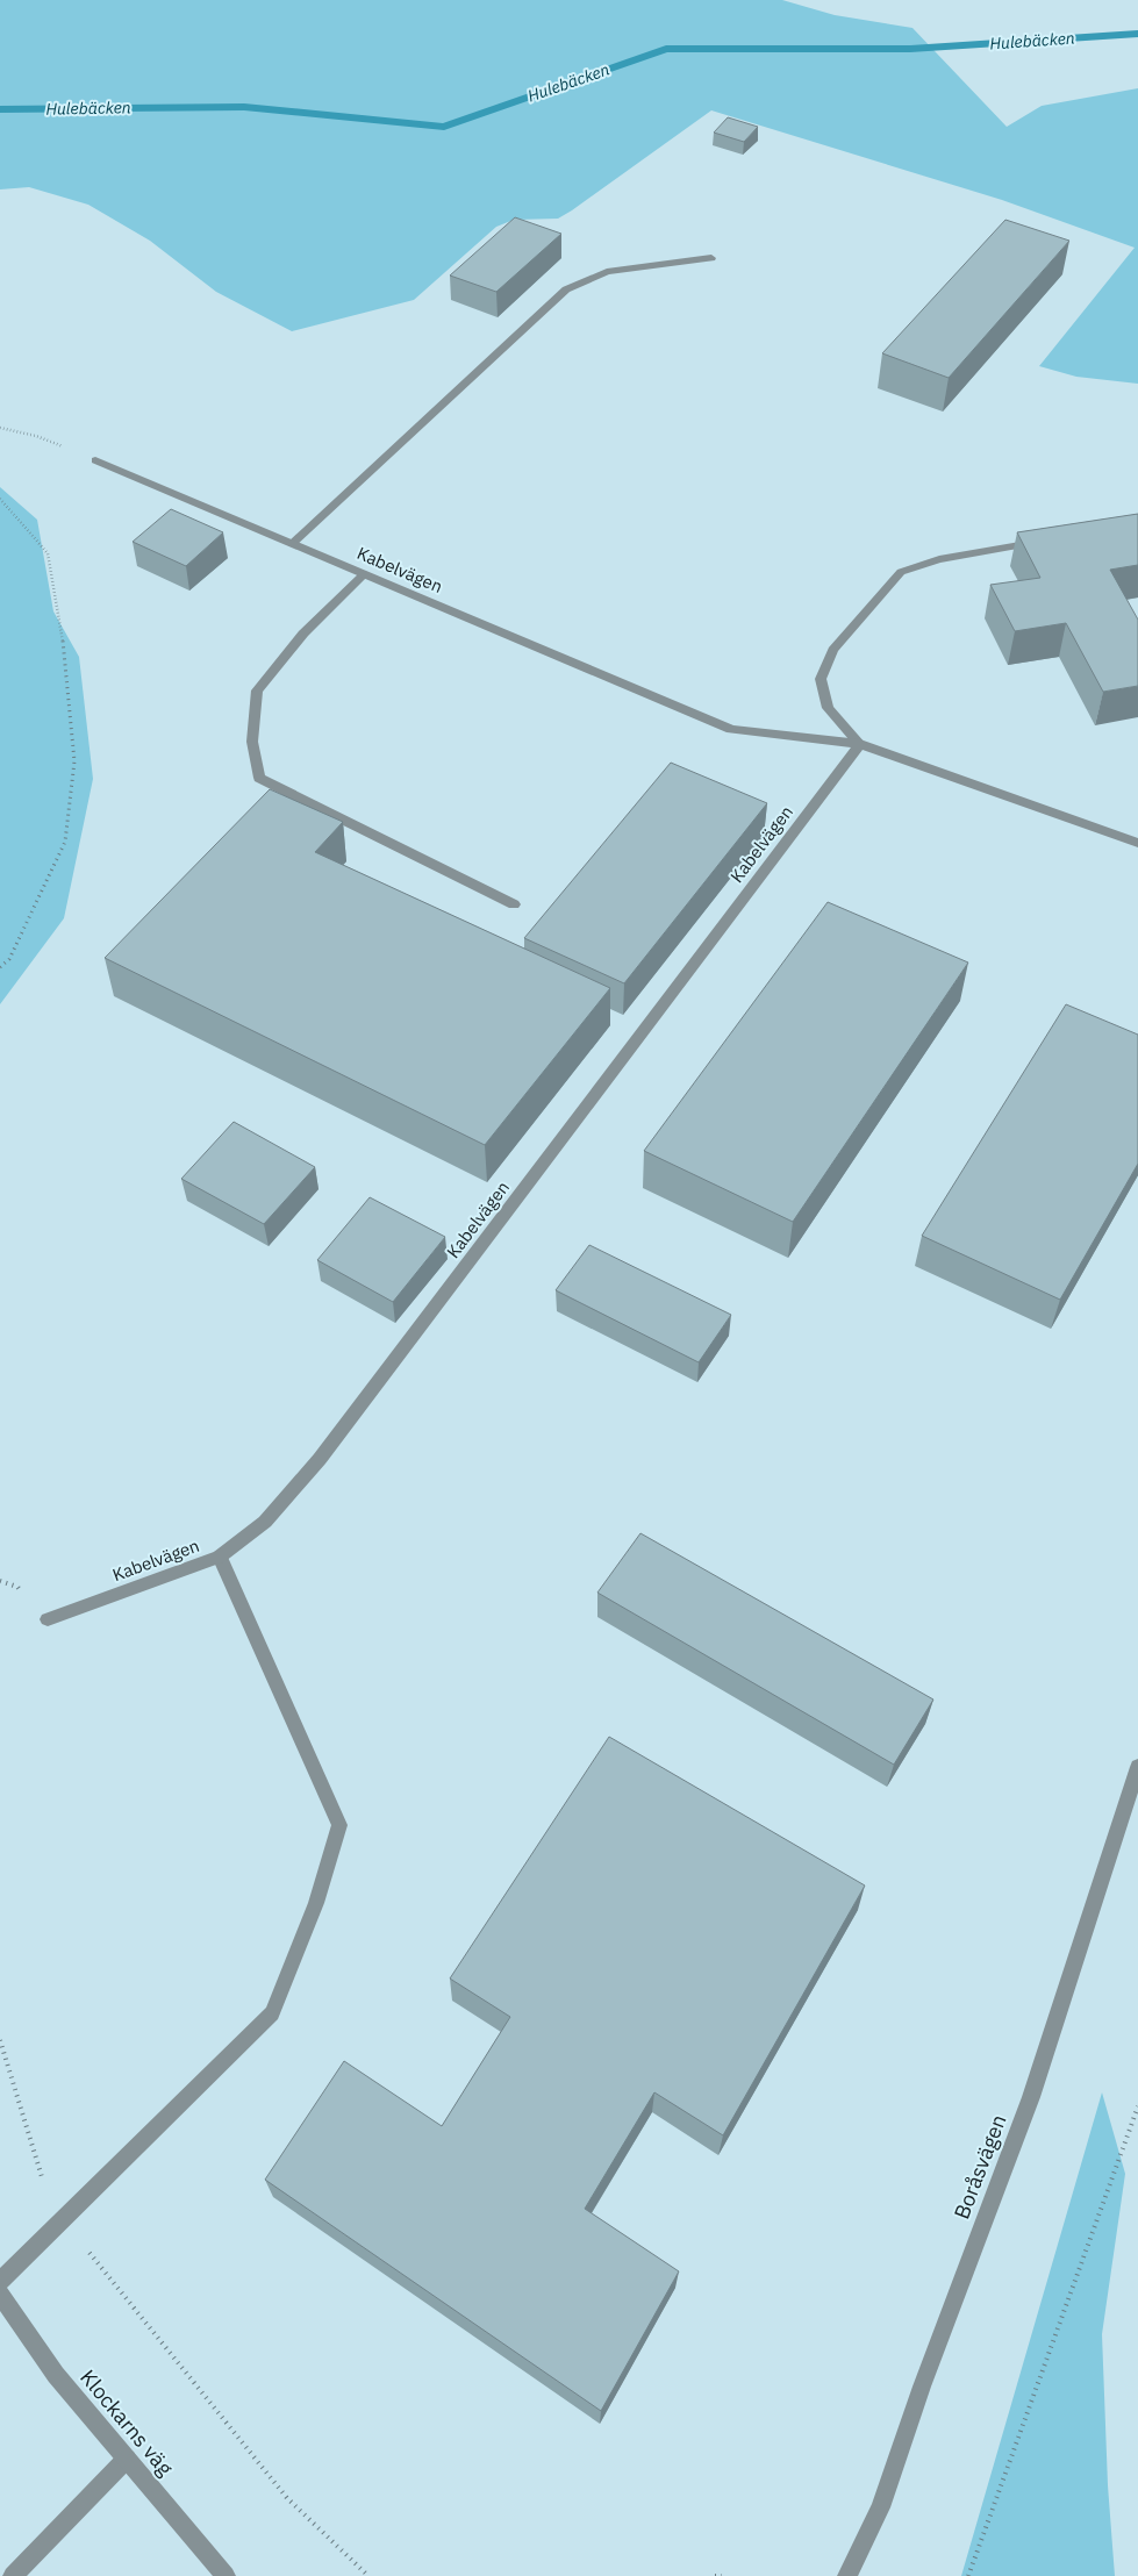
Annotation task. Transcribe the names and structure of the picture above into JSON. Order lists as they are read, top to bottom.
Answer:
{
  "streets": {
    "street": ["Kabelvägen", "Boråsvägen", "Klockarns väg"]
  },
  "water": ["Hulebäcken"]
}
